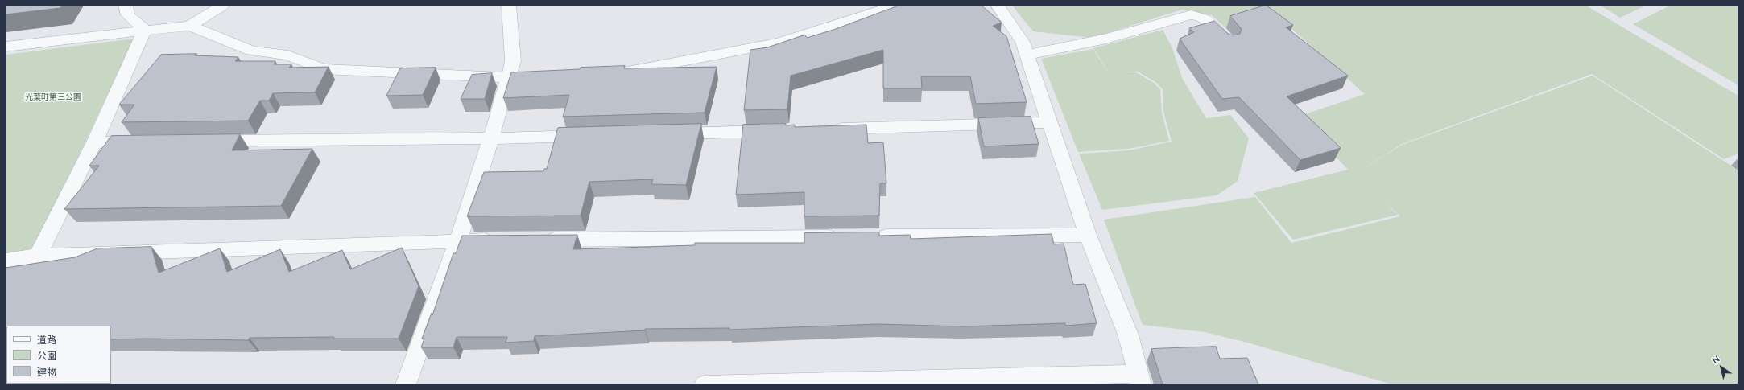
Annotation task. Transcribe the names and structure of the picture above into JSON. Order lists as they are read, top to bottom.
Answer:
{
  "parks": ["光葉町第三公園"],
  "legend": ["道路", "公園", "建物"],
  "north": "top left"
}
